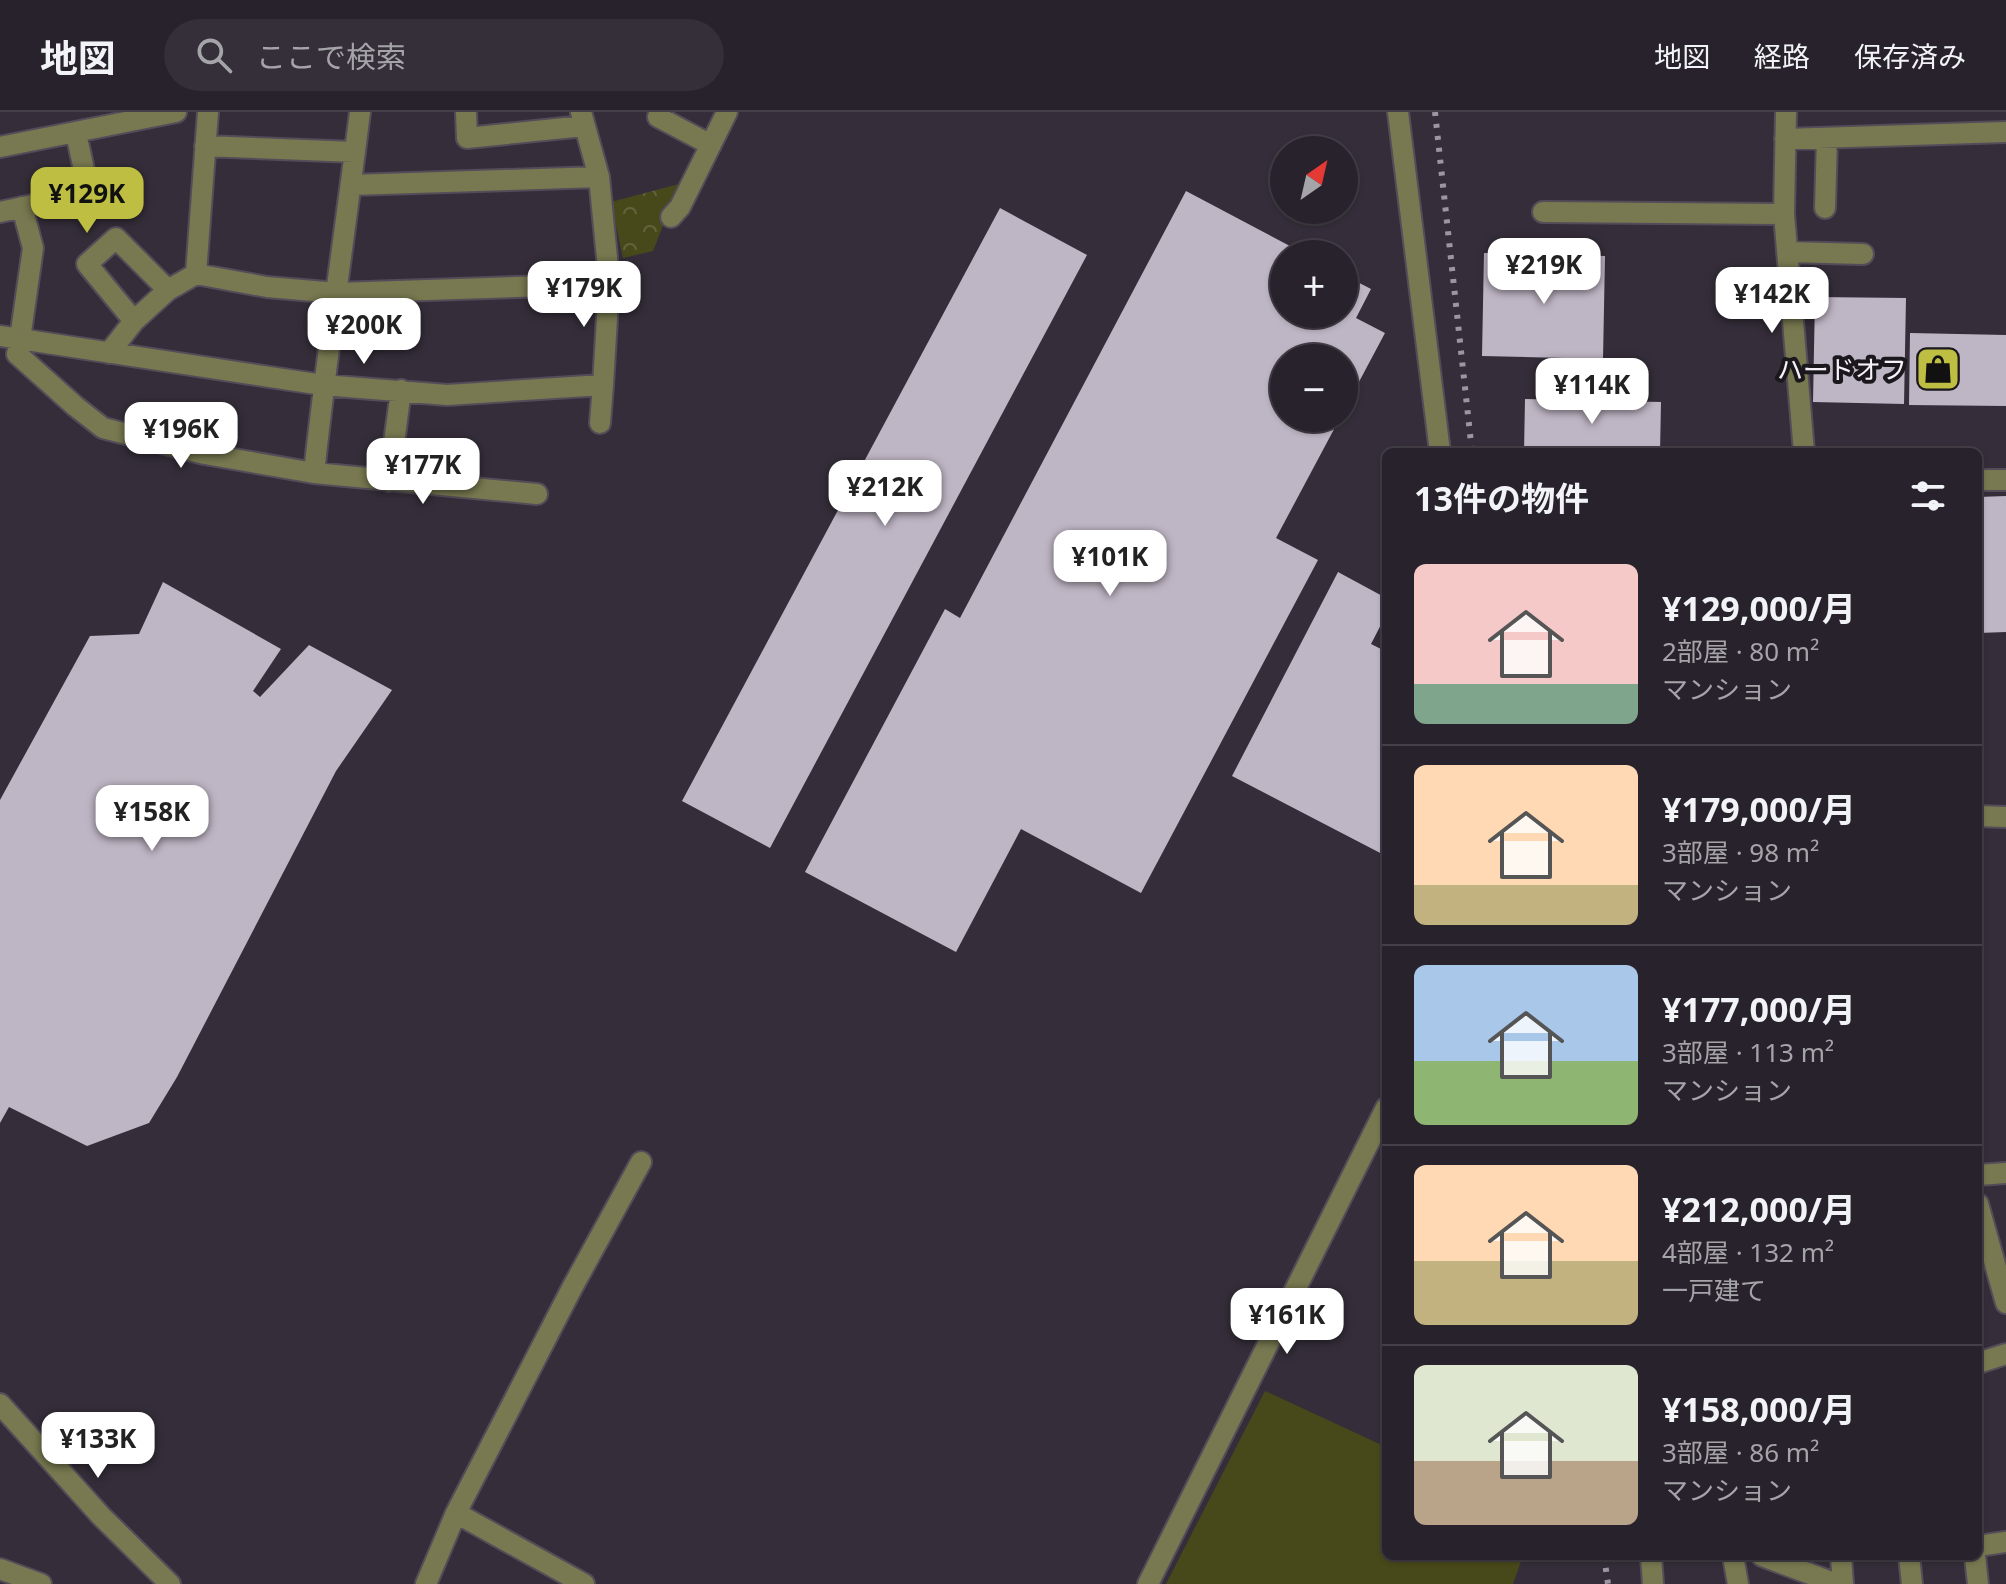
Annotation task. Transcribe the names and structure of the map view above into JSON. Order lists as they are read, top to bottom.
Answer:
{
  "places": {
    "shop": ["ハードオフ"]
  },
  "north": "top right",
  "page": {
    "header": "地図",
    "search": "ここで検索",
    "nav": ["地図", "経路", "保存済み"],
    "map_buttons": ["+", "−"],
    "price": [
      "¥129K",
      "¥219K",
      "¥179K",
      "¥142K",
      "¥200K",
      "¥114K",
      "¥196K",
      "¥177K",
      "¥212K",
      "¥101K",
      "¥158K",
      "¥161K",
      "¥133K"
    ],
    "heading": "13件の物件",
    "list": [
      {
        "name": "¥129,000/月",
        "note": "2部屋 · 80 m² · マンション"
      },
      {
        "name": "¥179,000/月",
        "note": "3部屋 · 98 m² · マンション"
      },
      {
        "name": "¥177,000/月",
        "note": "3部屋 · 113 m² · マンション"
      },
      {
        "name": "¥212,000/月",
        "note": "4部屋 · 132 m² · 一戸建て"
      },
      {
        "name": "¥158,000/月",
        "note": "3部屋 · 86 m² · マンション"
      }
    ]
  }
}
